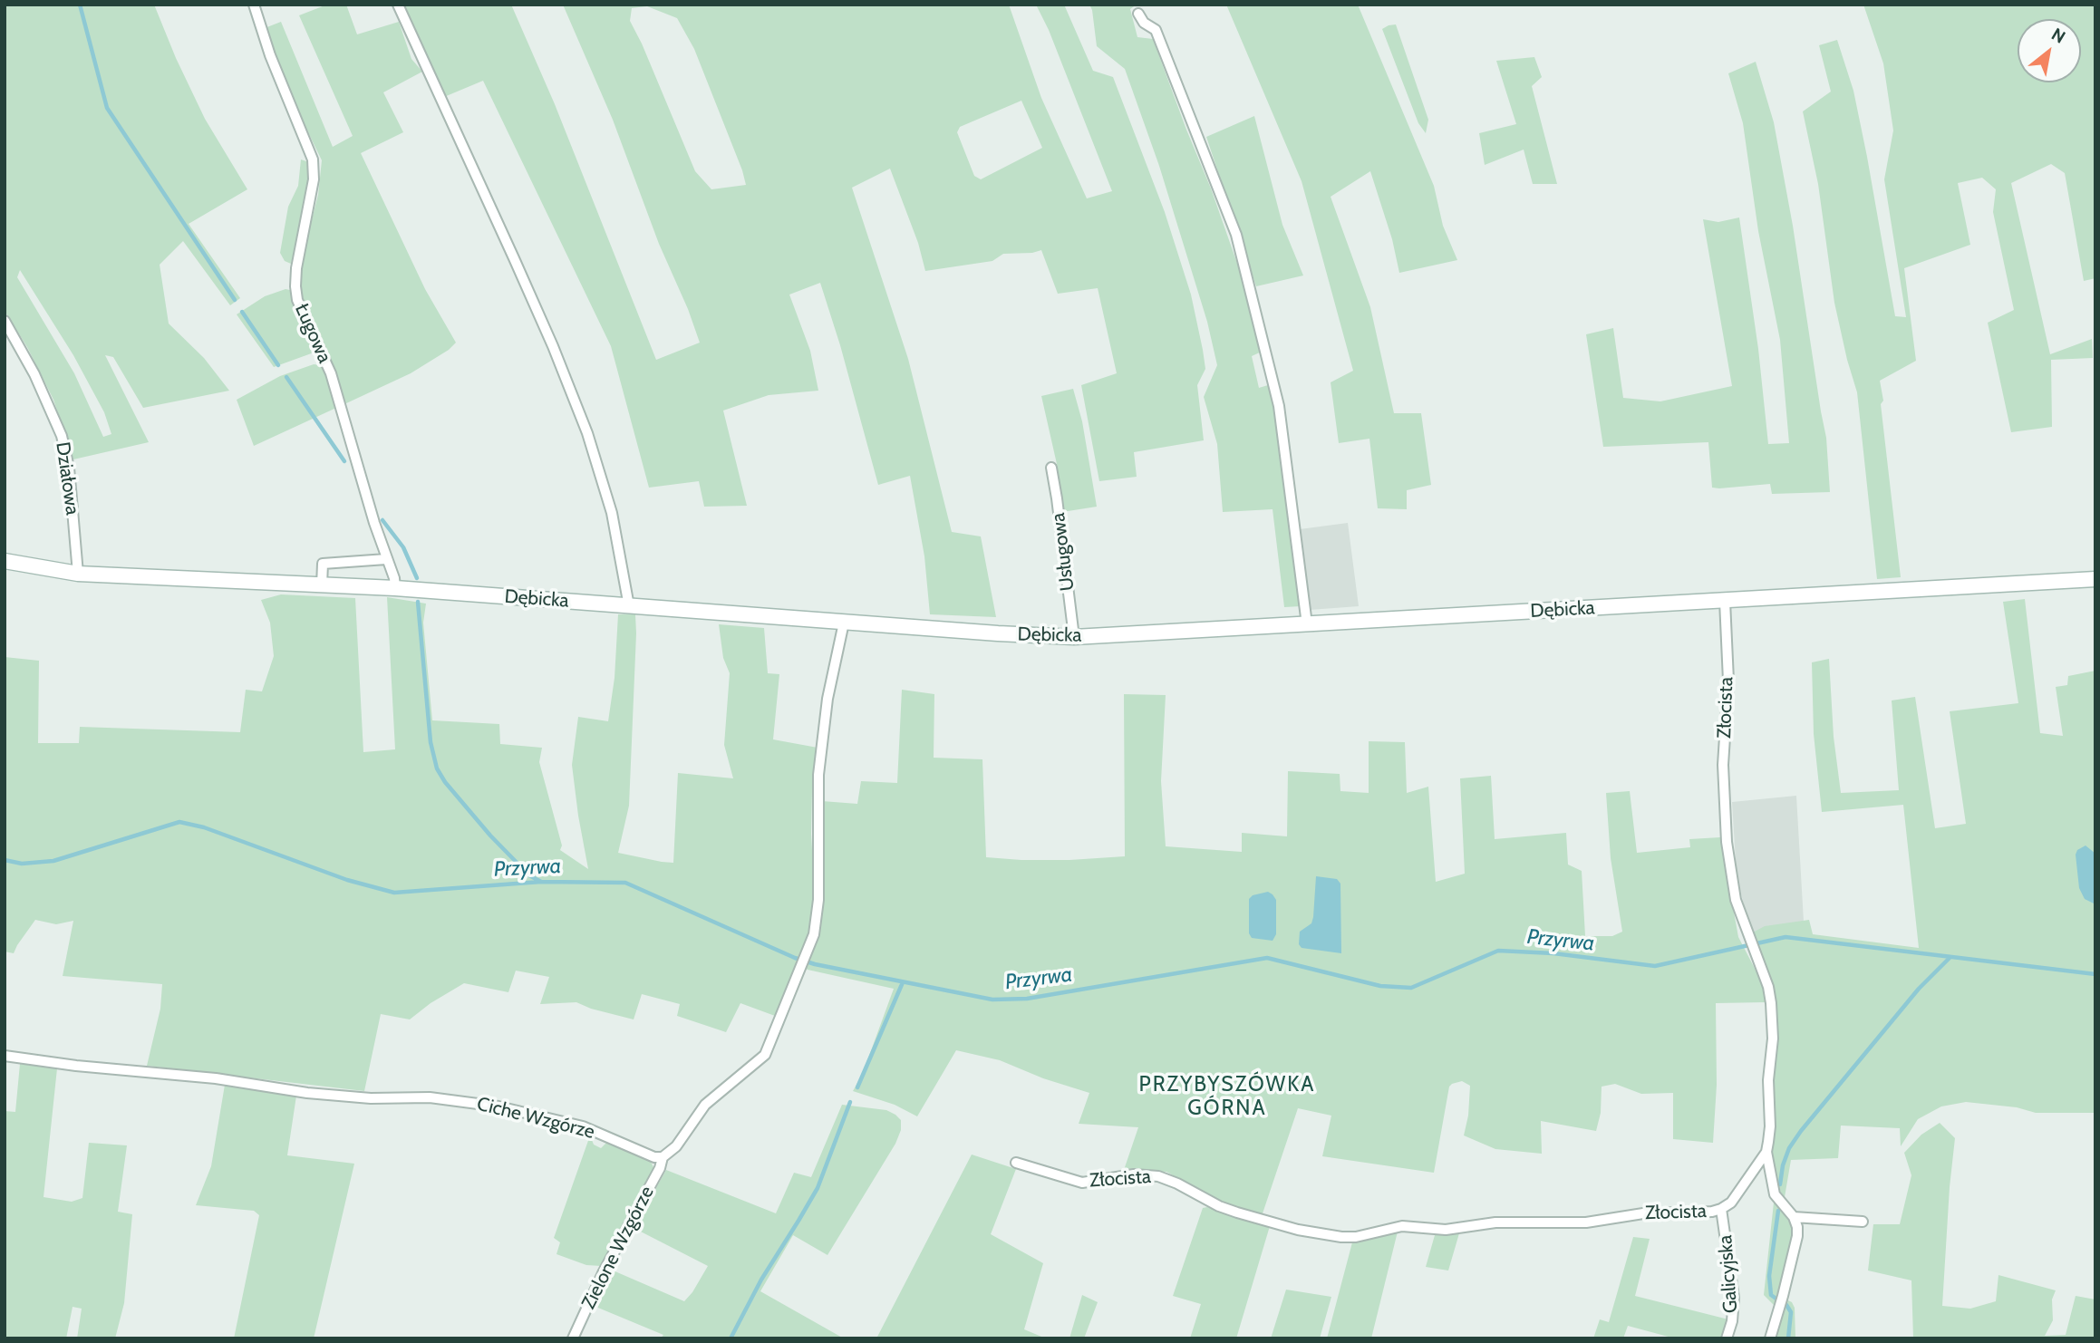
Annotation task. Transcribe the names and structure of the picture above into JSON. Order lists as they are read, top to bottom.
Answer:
{
  "streets": {
    "street": [
      "Ługowa",
      "Działowa",
      "Usługowa",
      "Dębicka",
      "Złocista",
      "Ciche Wzgórze",
      "Zielone Wzgórze",
      "Galicyjska"
    ]
  },
  "crossings": [
    ["Ługowa", "Dębicka"],
    ["Działowa", "Dębicka"],
    ["Usługowa", "Dębicka"],
    ["Dębicka", "Złocista"],
    ["Złocista", "Galicyjska"],
    ["Ciche Wzgórze", "Zielone Wzgórze"]
  ],
  "districts": ["PRZYBYSZÓWKA GÓRNA"],
  "water": ["Przyrwa"],
  "north": "top right"
}
